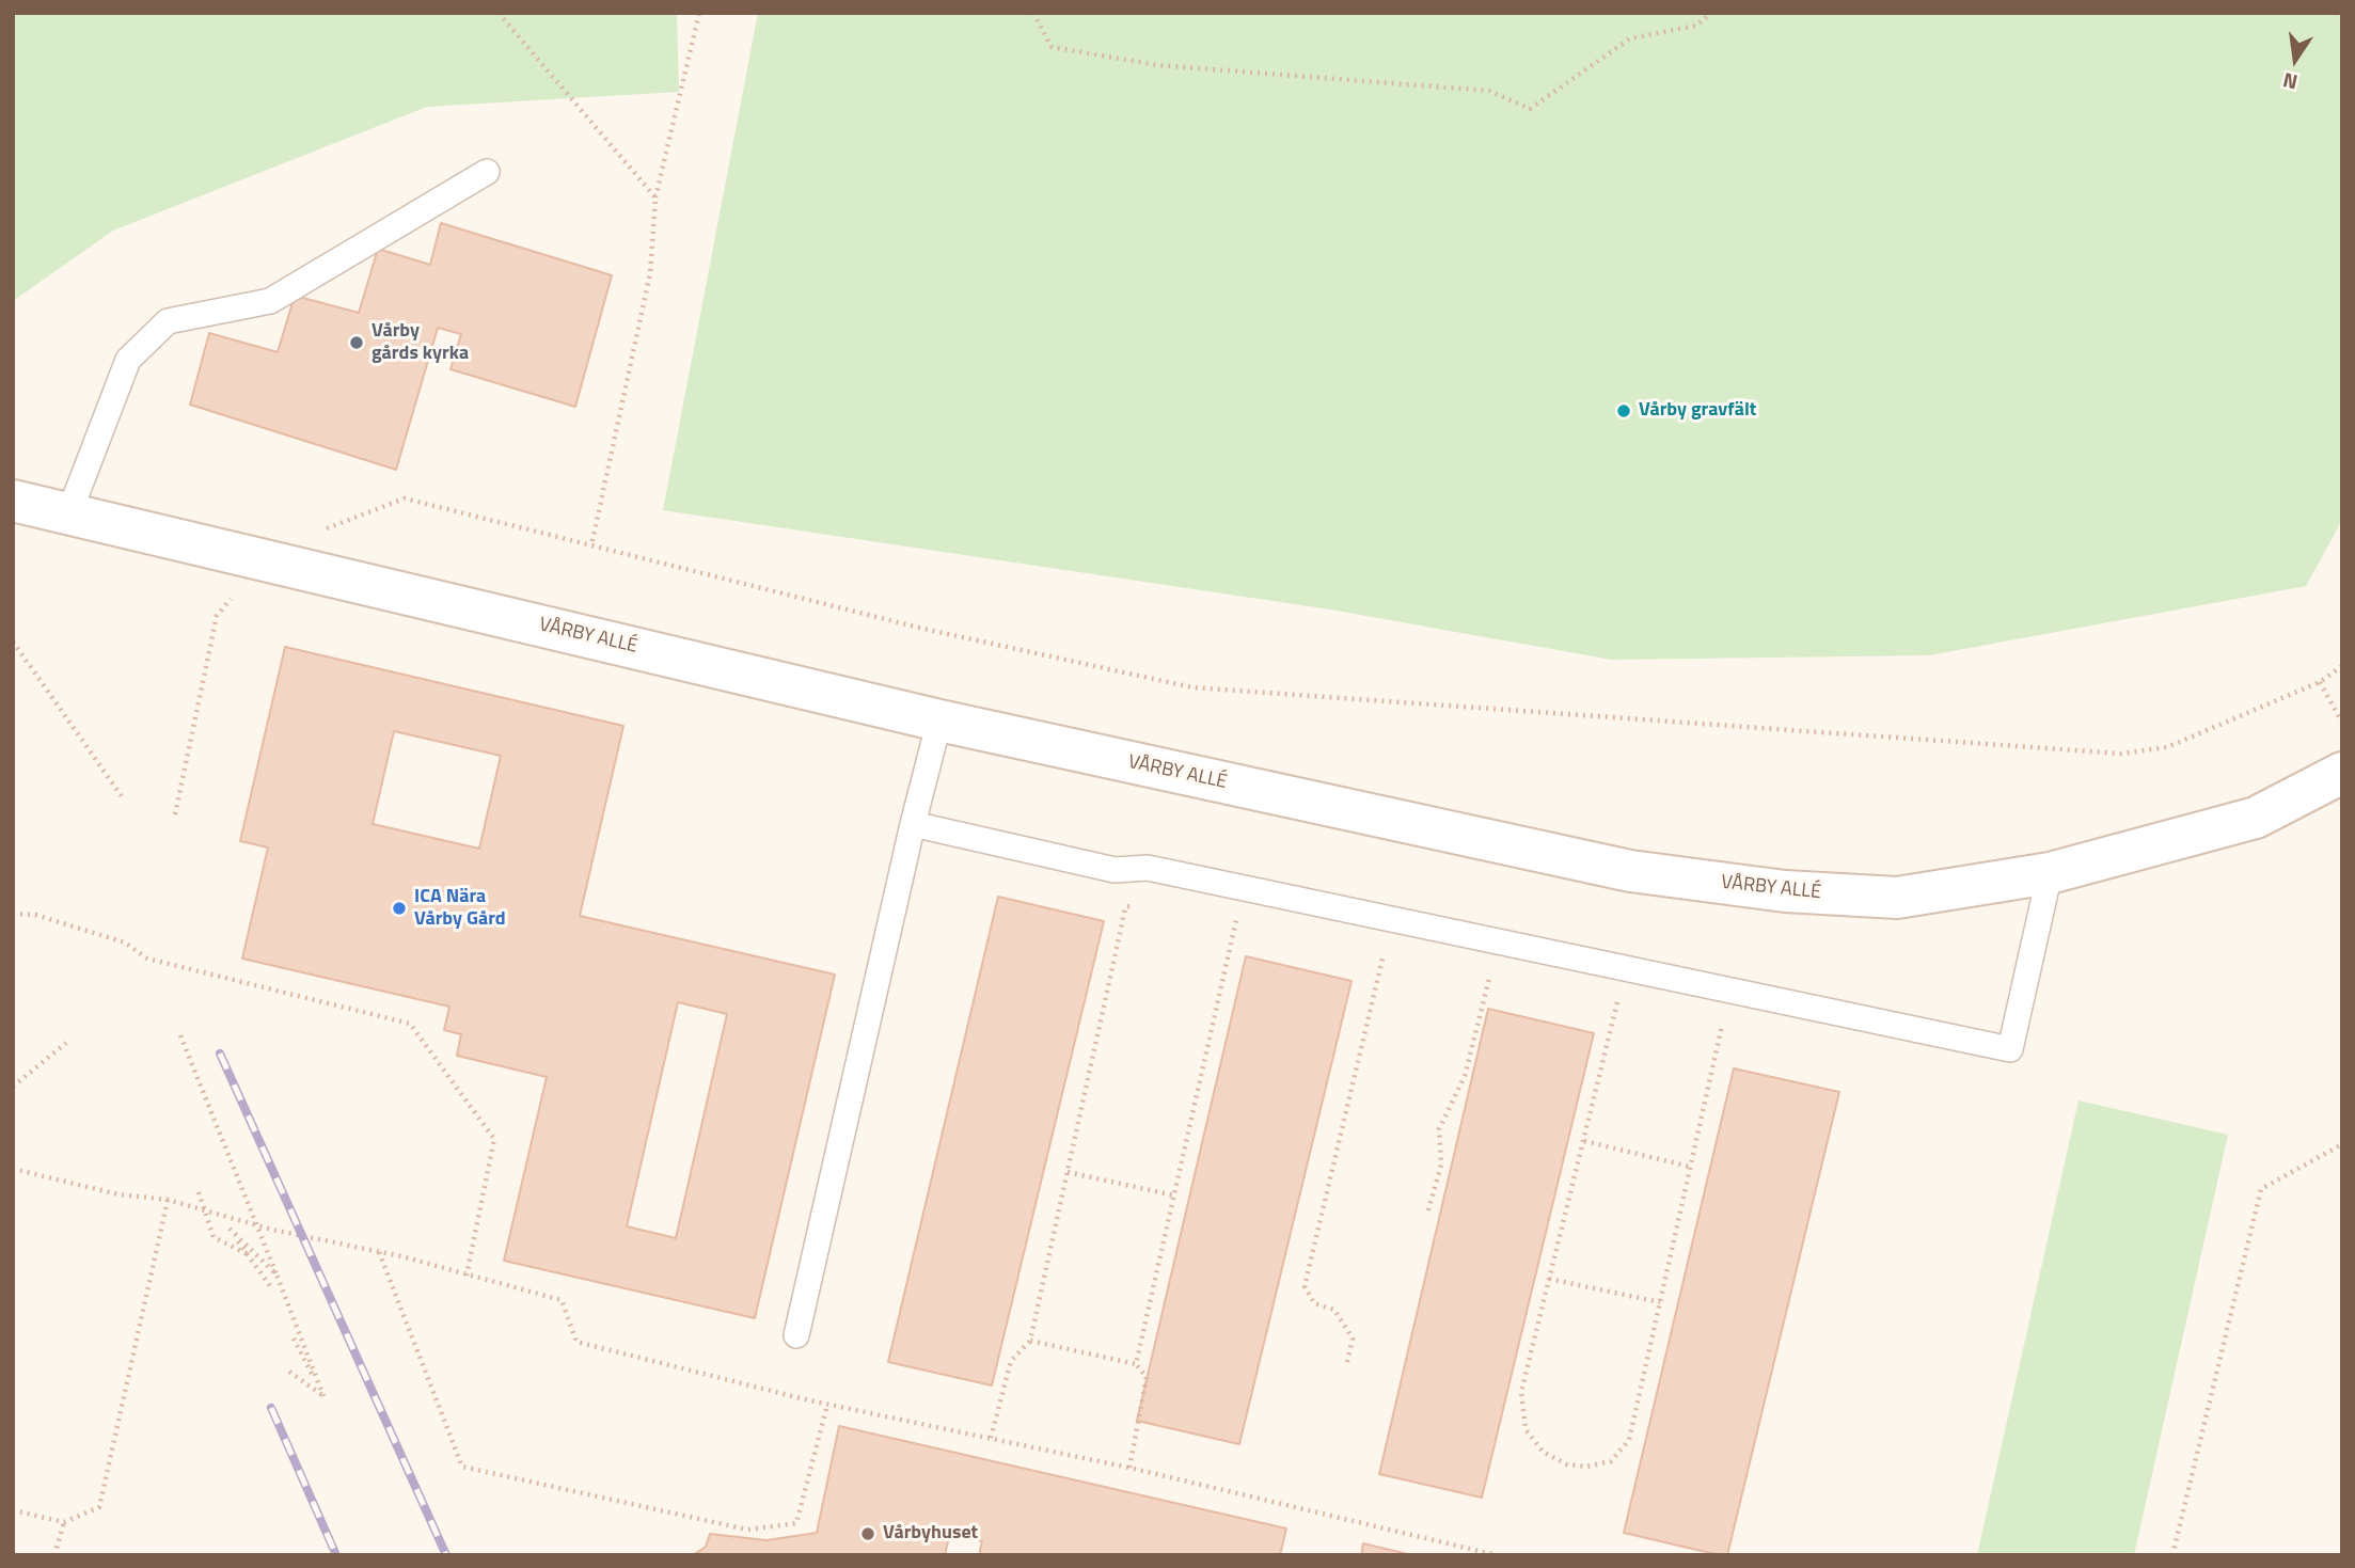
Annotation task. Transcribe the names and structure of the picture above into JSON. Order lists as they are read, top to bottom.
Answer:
{
  "streets": {
    "street": ["VÅRBY ALLÉ"]
  },
  "places": [
    "Vårby gårds kyrka",
    "Vårby gravfält",
    "ICA Nära Vårby Gård",
    "Vårbyhuset"
  ],
  "north": "bottom"
}
